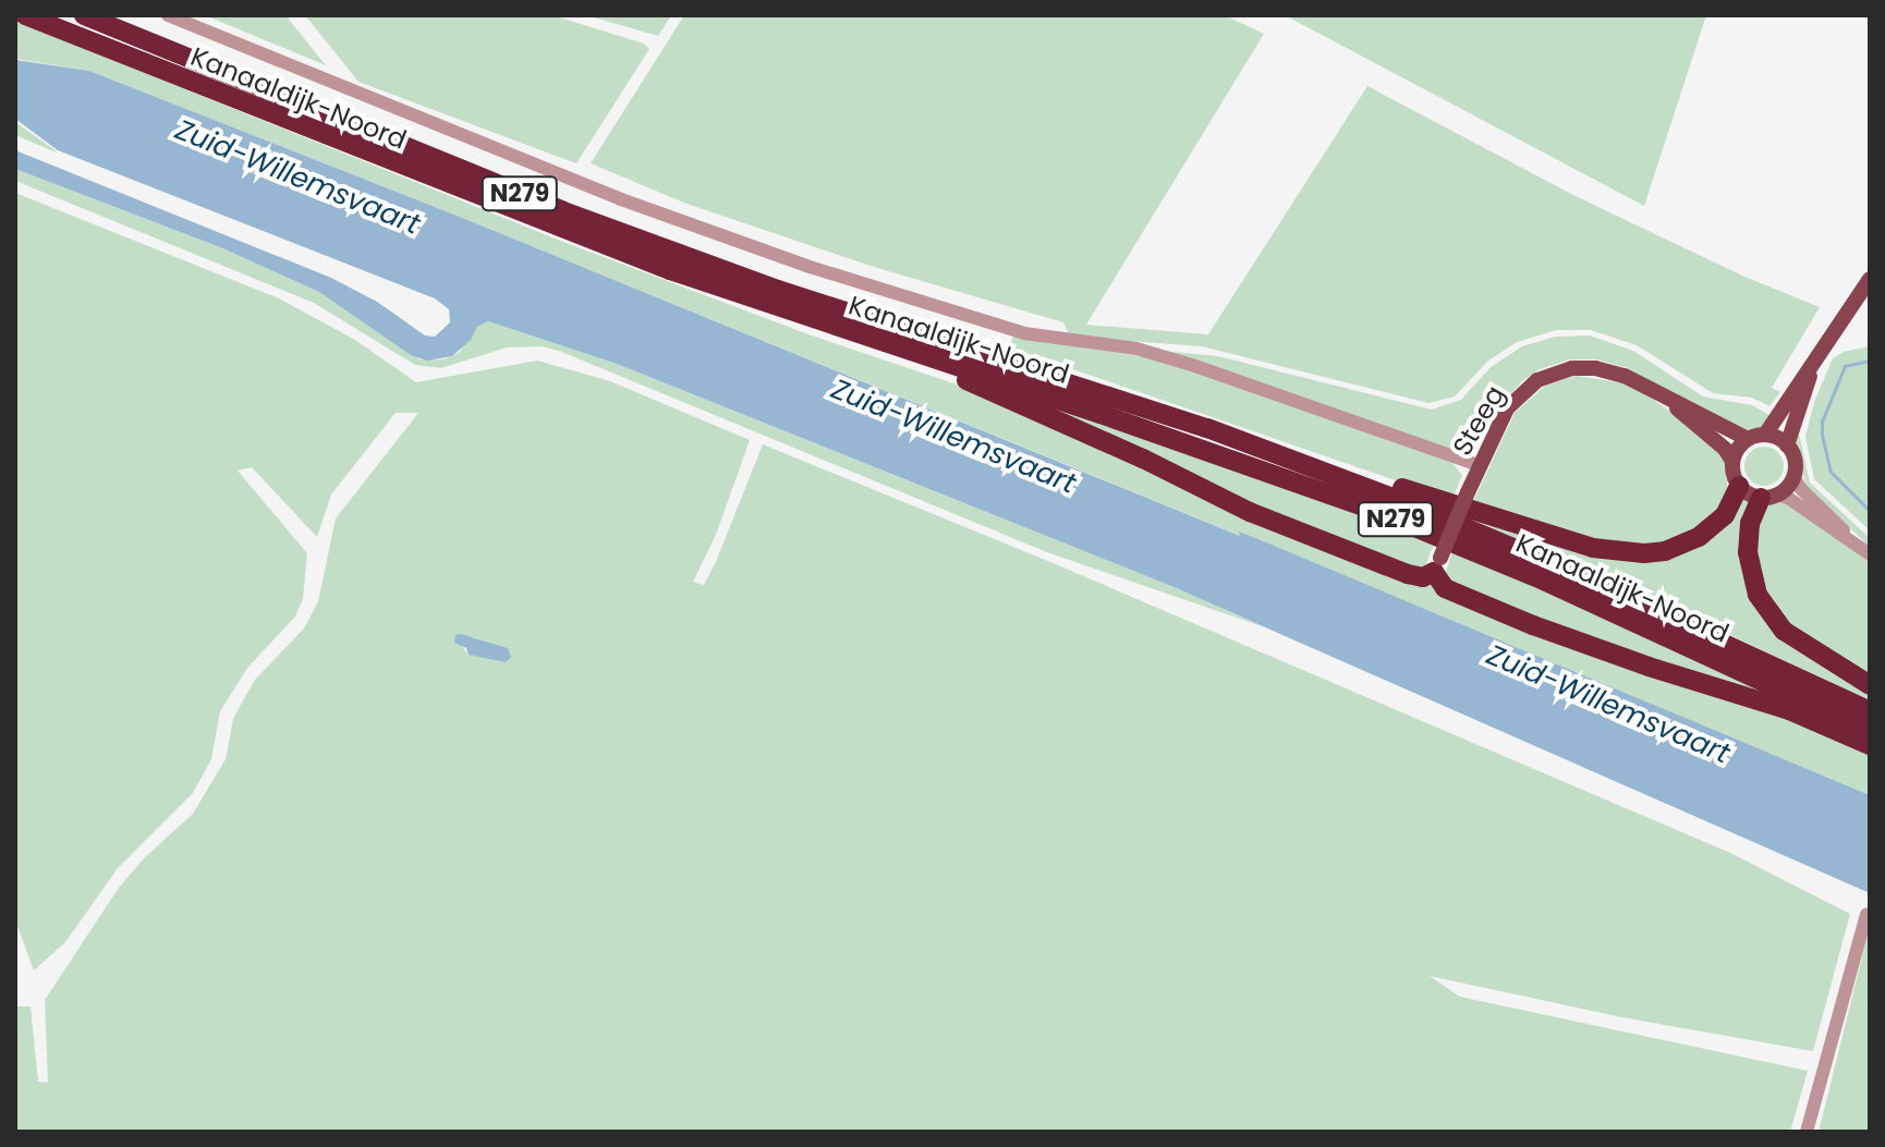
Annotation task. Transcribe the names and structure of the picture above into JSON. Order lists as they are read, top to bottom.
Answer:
{
  "streets": {
    "highway": ["Kanaaldijk-Noord", "N279"],
    "main road": ["Steeg"]
  },
  "crossings": [
    ["Kanaaldijk-Noord", "N279"],
    ["Kanaaldijk-Noord", "Steeg"],
    ["N279", "Steeg"]
  ],
  "water": ["Zuid-Willemsvaart"]
}
